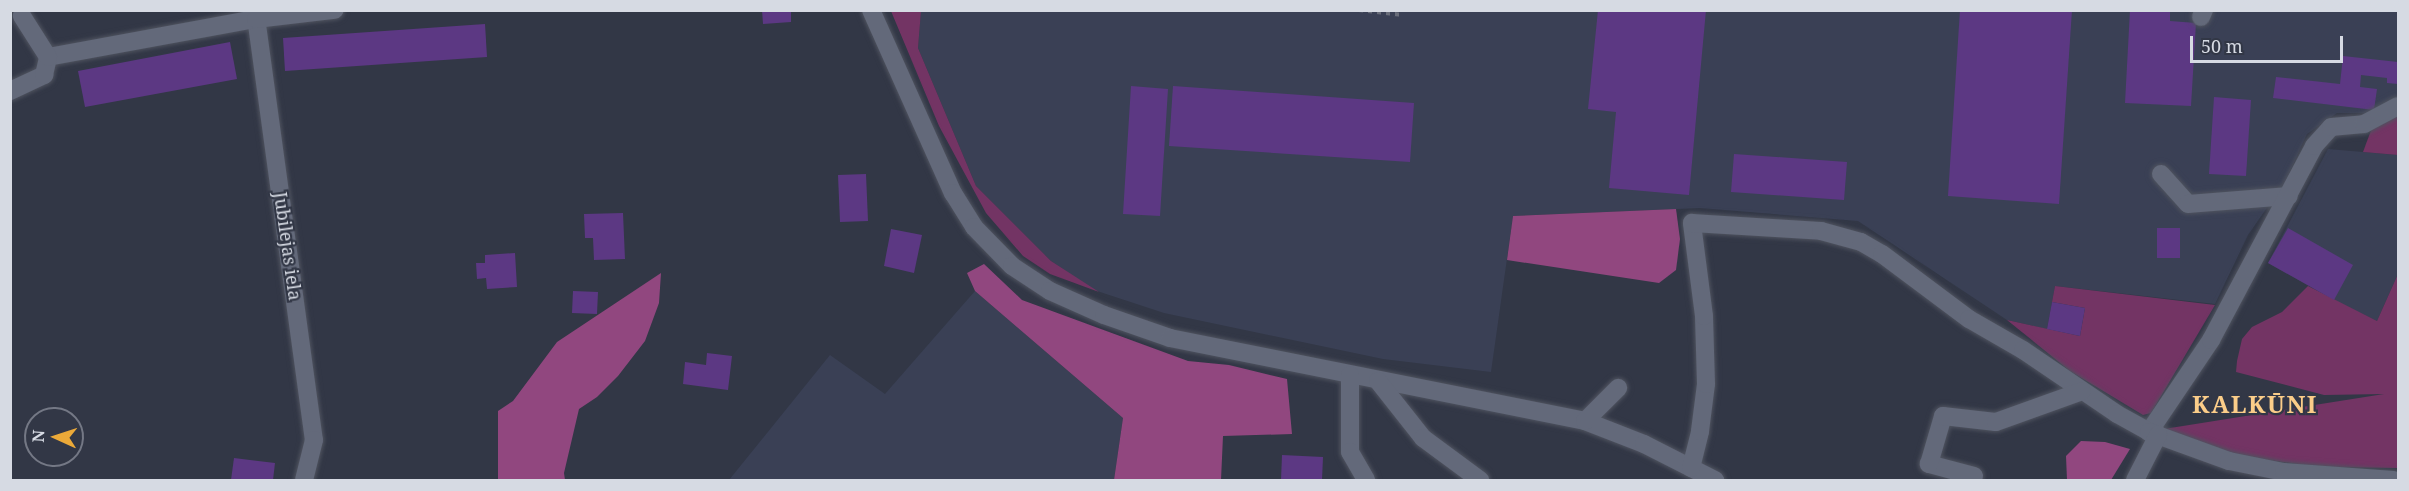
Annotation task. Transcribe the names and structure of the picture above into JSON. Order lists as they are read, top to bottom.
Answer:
{
  "streets": {
    "street": ["Jubilejas iela"]
  },
  "districts": ["KALKŪNI"],
  "scale_bar": "50 m",
  "north": "left"
}
